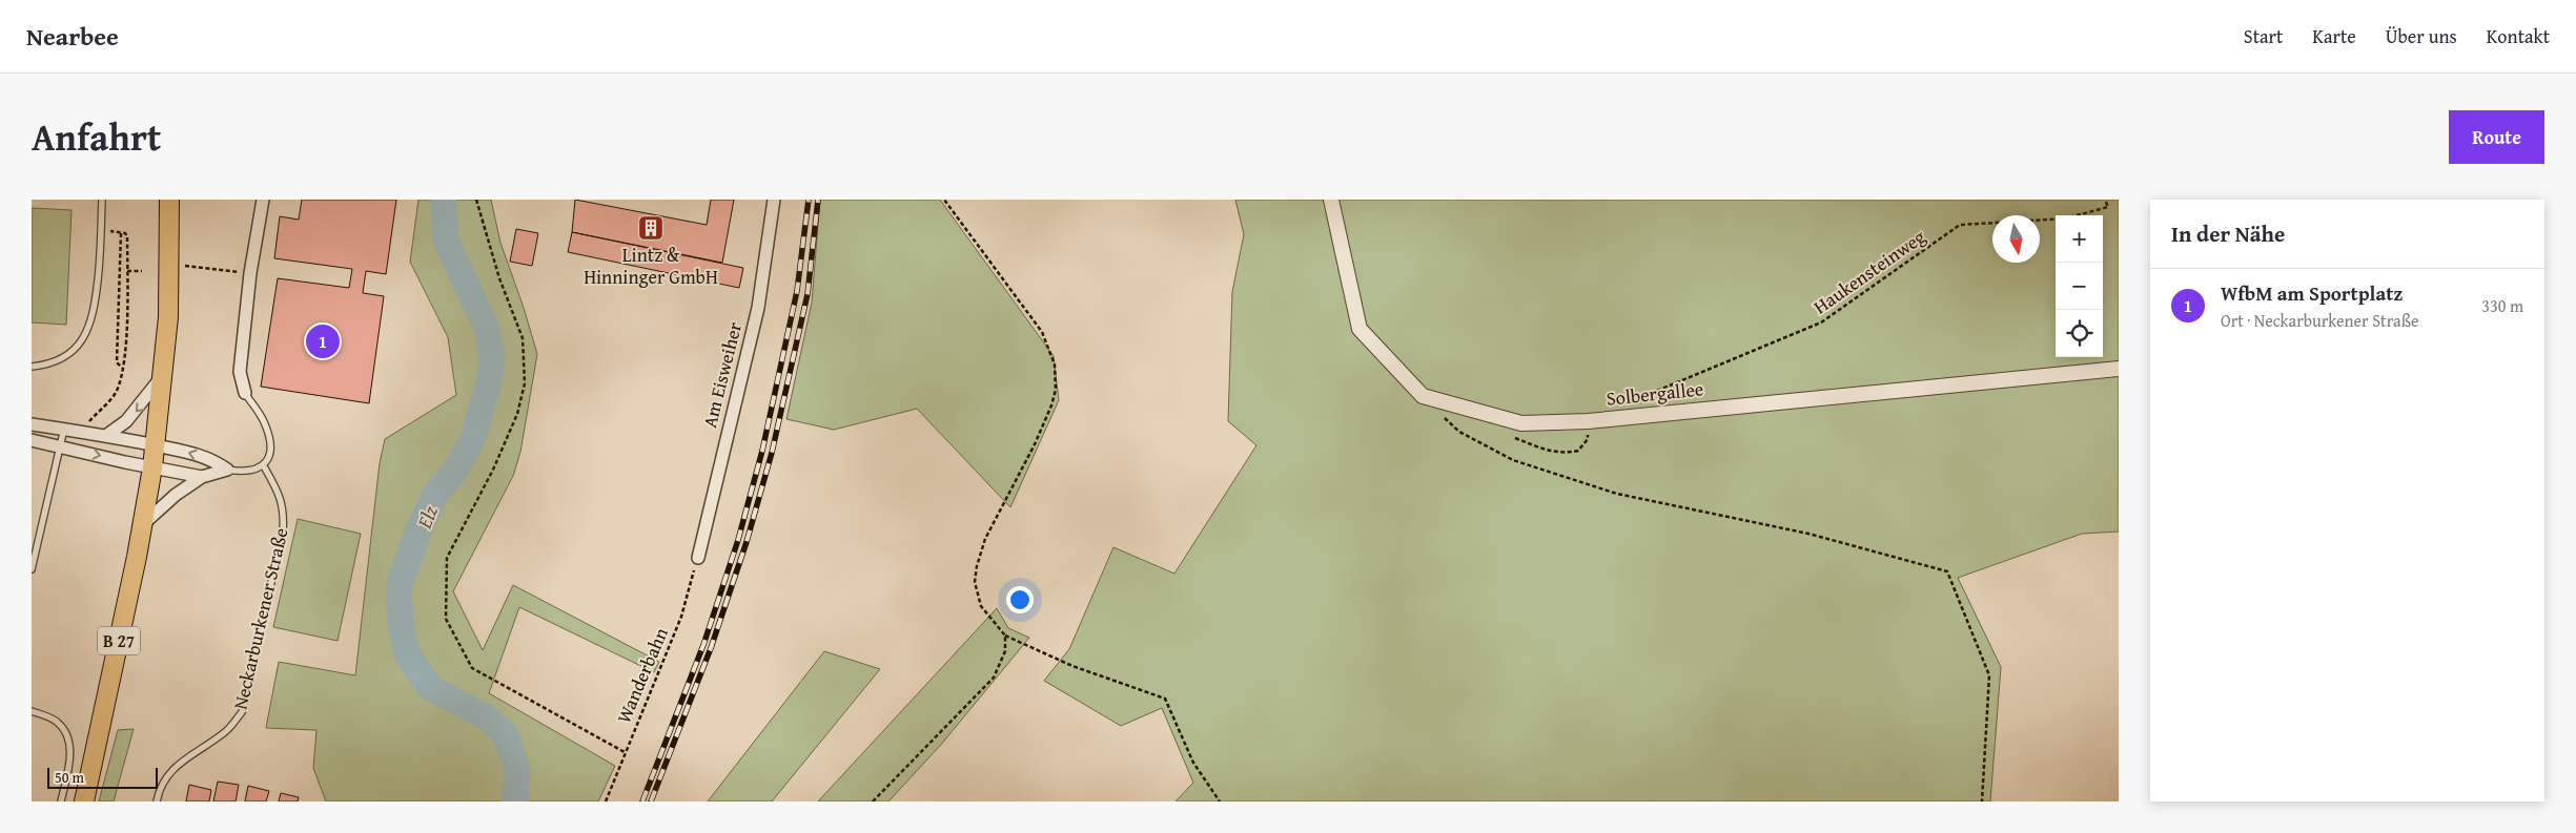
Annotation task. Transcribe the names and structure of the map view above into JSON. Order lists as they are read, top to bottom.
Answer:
{
  "streets": {
    "main road": ["B 27"],
    "street": ["Am Eisweiher", "Solbergallee"],
    "lane": ["Neckarburkener Straße"],
    "path": ["Haukensteinweg", "Wanderbahn"]
  },
  "crossings": [
    ["Am Eisweiher", "Wanderbahn"]
  ],
  "water": ["Elz"],
  "places": {
    "building": ["Lintz & Hinninger GmbH"]
  },
  "scale_bar": "50 m",
  "north": "bottom",
  "page": {
    "header": "Nearbee",
    "nav": [
      "Start",
      "Karte",
      "Über uns",
      "Kontakt"
    ],
    "title": "Anfahrt",
    "buttons": "Route",
    "heading": "In der Nähe",
    "map_buttons": ["+", "−"],
    "list": [
      {
        "mark": "1",
        "name": "WfbM am Sportplatz",
        "note": "Ort · Neckarburkener Straße",
        "value": "330 m"
      }
    ],
    "pins": "1",
    "scale": "50 m"
  }
}
